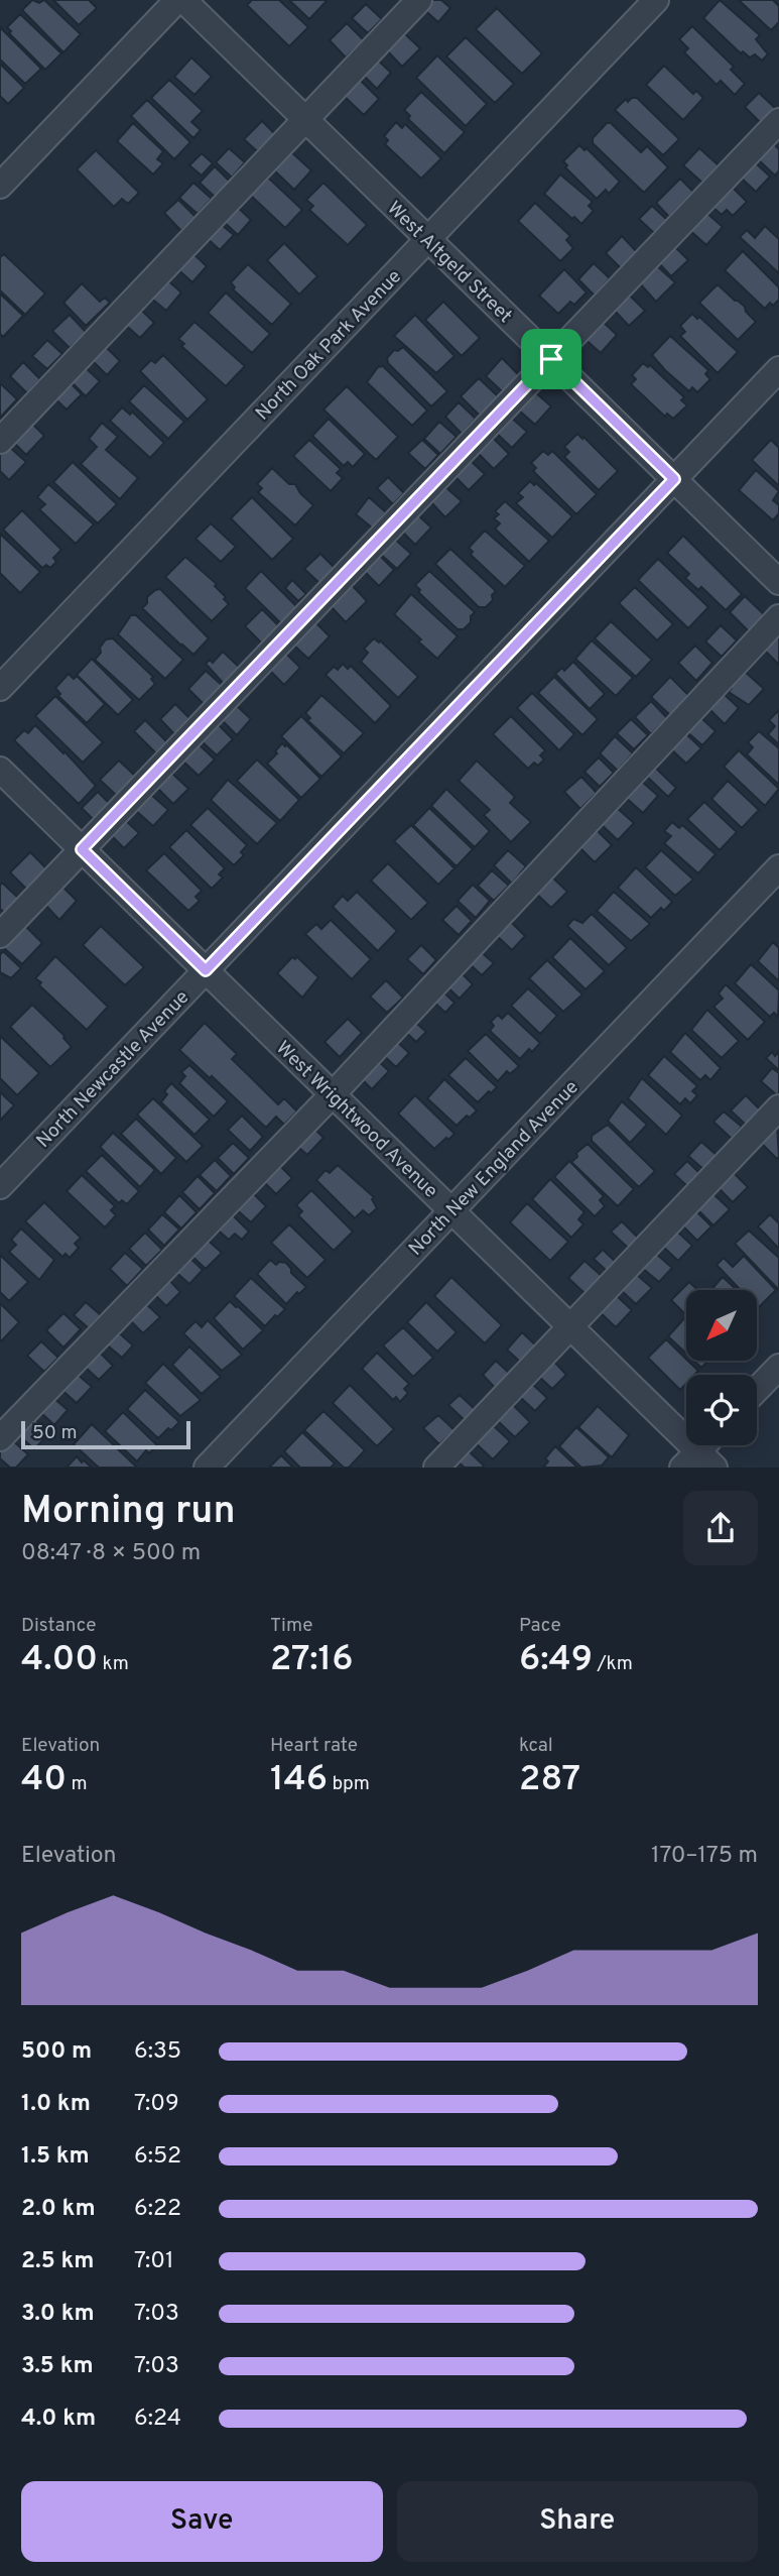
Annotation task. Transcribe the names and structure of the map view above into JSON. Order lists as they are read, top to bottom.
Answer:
{
  "streets": {
    "street": [
      "West Altgeld Street",
      "North Oak Park Avenue",
      "North Newcastle Avenue",
      "West Wrightwood Avenue",
      "North New England Avenue"
    ]
  },
  "crossings": [
    ["West Altgeld Street", "North Oak Park Avenue"],
    ["West Altgeld Street", "North Newcastle Avenue"],
    ["North Newcastle Avenue", "West Wrightwood Avenue"],
    ["West Wrightwood Avenue", "North New England Avenue"]
  ],
  "scale_bar": "50 m",
  "north": "bottom left",
  "page": {
    "scale": "50 m",
    "heading": ["Morning run", "08:47 · 8 × 500 m"],
    "stats": [
      ["Distance", "4.00 km"],
      ["Time", "27:16"],
      ["Pace", "6:49 /km"],
      ["Elevation", "40 m"],
      ["Heart rate", "146 bpm"],
      ["kcal", "287"]
    ],
    "chart": ["Elevation", "170–175 m"],
    "list": [
      {
        "name": "500 m",
        "note": "6:35"
      },
      {
        "name": "1.0 km",
        "note": "7:09"
      },
      {
        "name": "1.5 km",
        "note": "6:52"
      },
      {
        "name": "2.0 km",
        "note": "6:22"
      },
      {
        "name": "2.5 km",
        "note": "7:01"
      },
      {
        "name": "3.0 km",
        "note": "7:03"
      },
      {
        "name": "3.5 km",
        "note": "7:03"
      },
      {
        "name": "4.0 km",
        "note": "6:24"
      }
    ],
    "buttons": ["Save", "Share"]
  }
}
